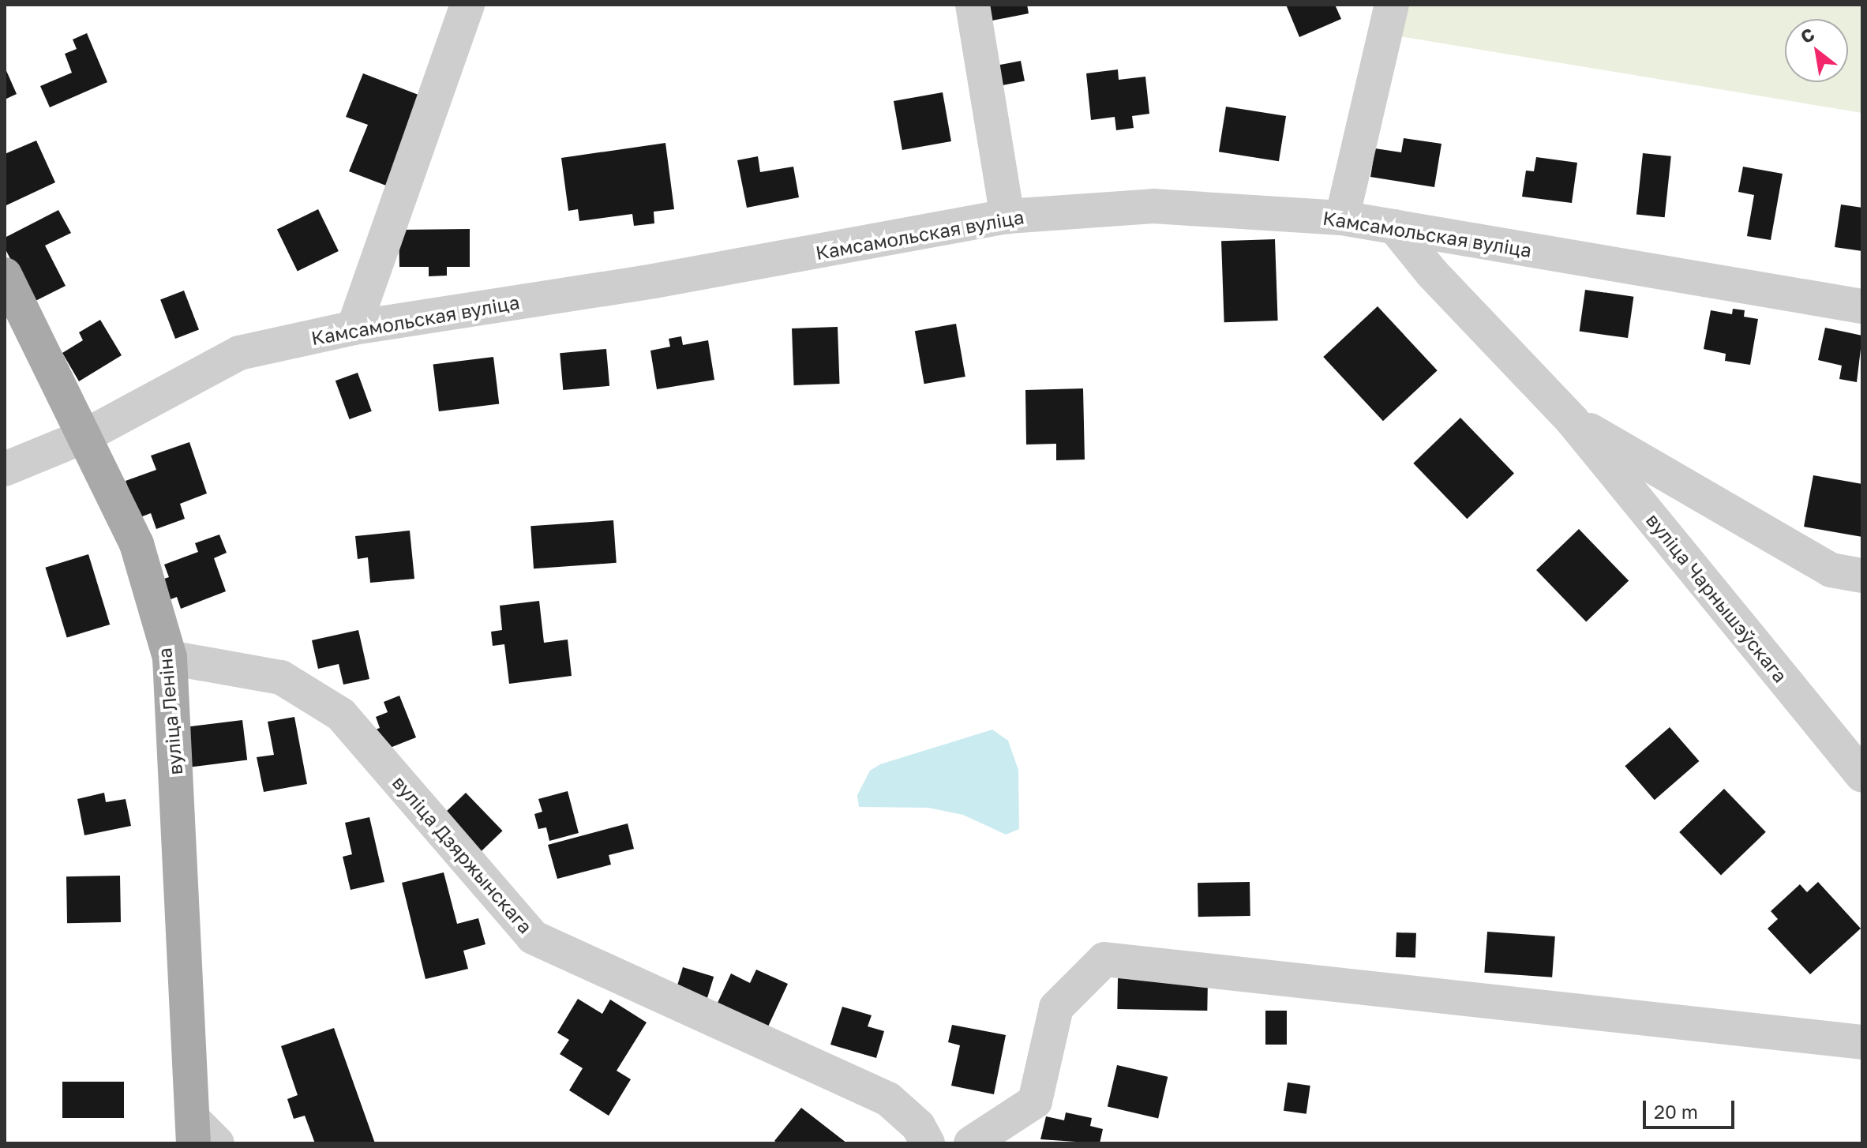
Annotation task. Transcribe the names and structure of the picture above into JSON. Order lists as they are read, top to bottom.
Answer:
{
  "streets": {
    "main road": ["вуліца Леніна"],
    "street": ["Камсамольская вуліца", "вуліца Чарнышэўскага", "вуліца Дзяржынскага"]
  },
  "crossings": [
    ["Камсамольская вуліца", "вуліца Чарнышэўскага"],
    ["Камсамольская вуліца", "вуліца Леніна"],
    ["вуліца Леніна", "вуліца Дзяржынскага"]
  ],
  "scale_bar": "20 m",
  "north": "top left"
}
